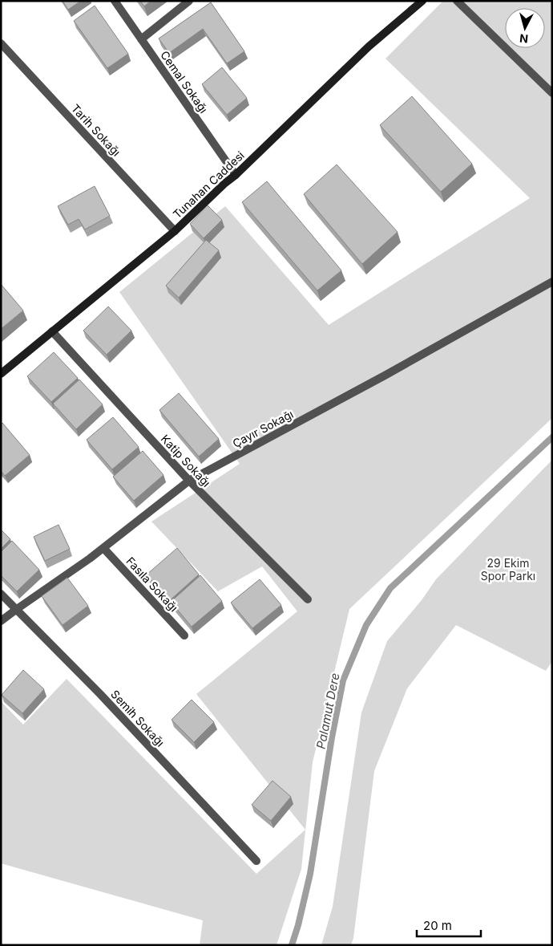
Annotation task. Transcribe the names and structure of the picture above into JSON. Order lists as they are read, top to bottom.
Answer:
{
  "streets": {
    "street": [
      "Cemal Sokağı",
      "Tarih Sokağı",
      "Tunahan Caddesi",
      "Çayır Sokağı",
      "Katip Sokağı",
      "Fasıla Sokağı",
      "Semih Sokağı"
    ]
  },
  "crossings": [
    ["Cemal Sokağı", "Tunahan Caddesi"],
    ["Tarih Sokağı", "Tunahan Caddesi"],
    ["Tunahan Caddesi", "Katip Sokağı"],
    ["Çayır Sokağı", "Katip Sokağı"],
    ["Çayır Sokağı", "Fasıla Sokağı"],
    ["Çayır Sokağı", "Semih Sokağı"]
  ],
  "water": ["Palamut Dere"],
  "parks": ["29 Ekim Spor Parkı"],
  "scale_bar": "20 m",
  "north": "bottom"
}
